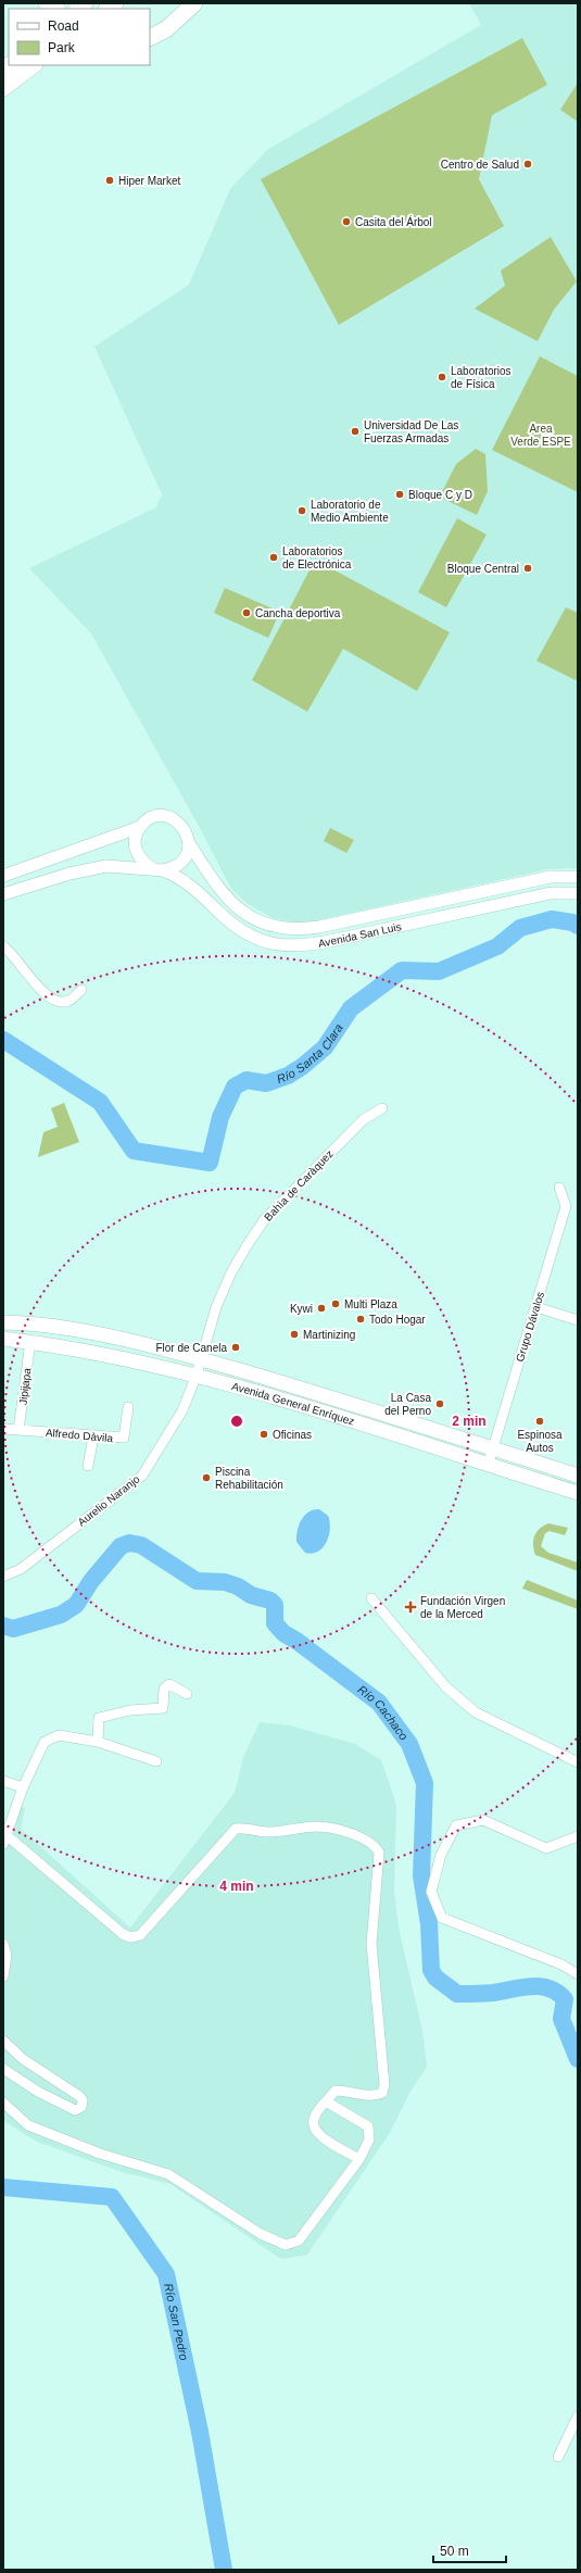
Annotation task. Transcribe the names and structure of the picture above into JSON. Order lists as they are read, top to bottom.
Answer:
{
  "streets": {
    "main road": ["Avenida General Enríquez"],
    "street": [
      "Avenida San Luis",
      "Bahìa de Caràquez",
      "Grupo Dávalos",
      "Jipijapa",
      "Alfredo Dàvila",
      "Aurelio Naranjo"
    ]
  },
  "crossings": [
    ["Bahìa de Caràquez", "Avenida General Enríquez"],
    ["Bahìa de Caràquez", "Aurelio Naranjo"],
    ["Grupo Dávalos", "Avenida General Enríquez"],
    ["Jipijapa", "Avenida General Enríquez"],
    ["Jipijapa", "Alfredo Dàvila"],
    ["Avenida General Enríquez", "Aurelio Naranjo"]
  ],
  "water": ["Río Santa Clara", "Río Cachaco", "Río San Pedro"],
  "parks": ["Area Verde ESPE"],
  "places": {
    "other": [
      "Centro de Salud",
      "Hiper Market",
      "Casita del Árbol",
      "Laboratorios de Física",
      "Universidad De Las Fuerzas Armadas",
      "Bloque C y D",
      "Laboratorio de Medio Ambiente",
      "Laboratorios de Electrónica",
      "Bloque Central",
      "Cancha deportiva",
      "Multi Plaza",
      "Kywi",
      "Todo Hogar",
      "Martinizing",
      "Flor de Canela",
      "La Casa del Perno",
      "Espinosa Autos",
      "Oficinas",
      "Piscina Rehabilitación"
    ],
    "health": ["Fundación Virgen de la Merced"]
  },
  "legend": ["Road", "Park"],
  "scale_bar": "50 m",
  "rings": ["2 min", "4 min"]
}
